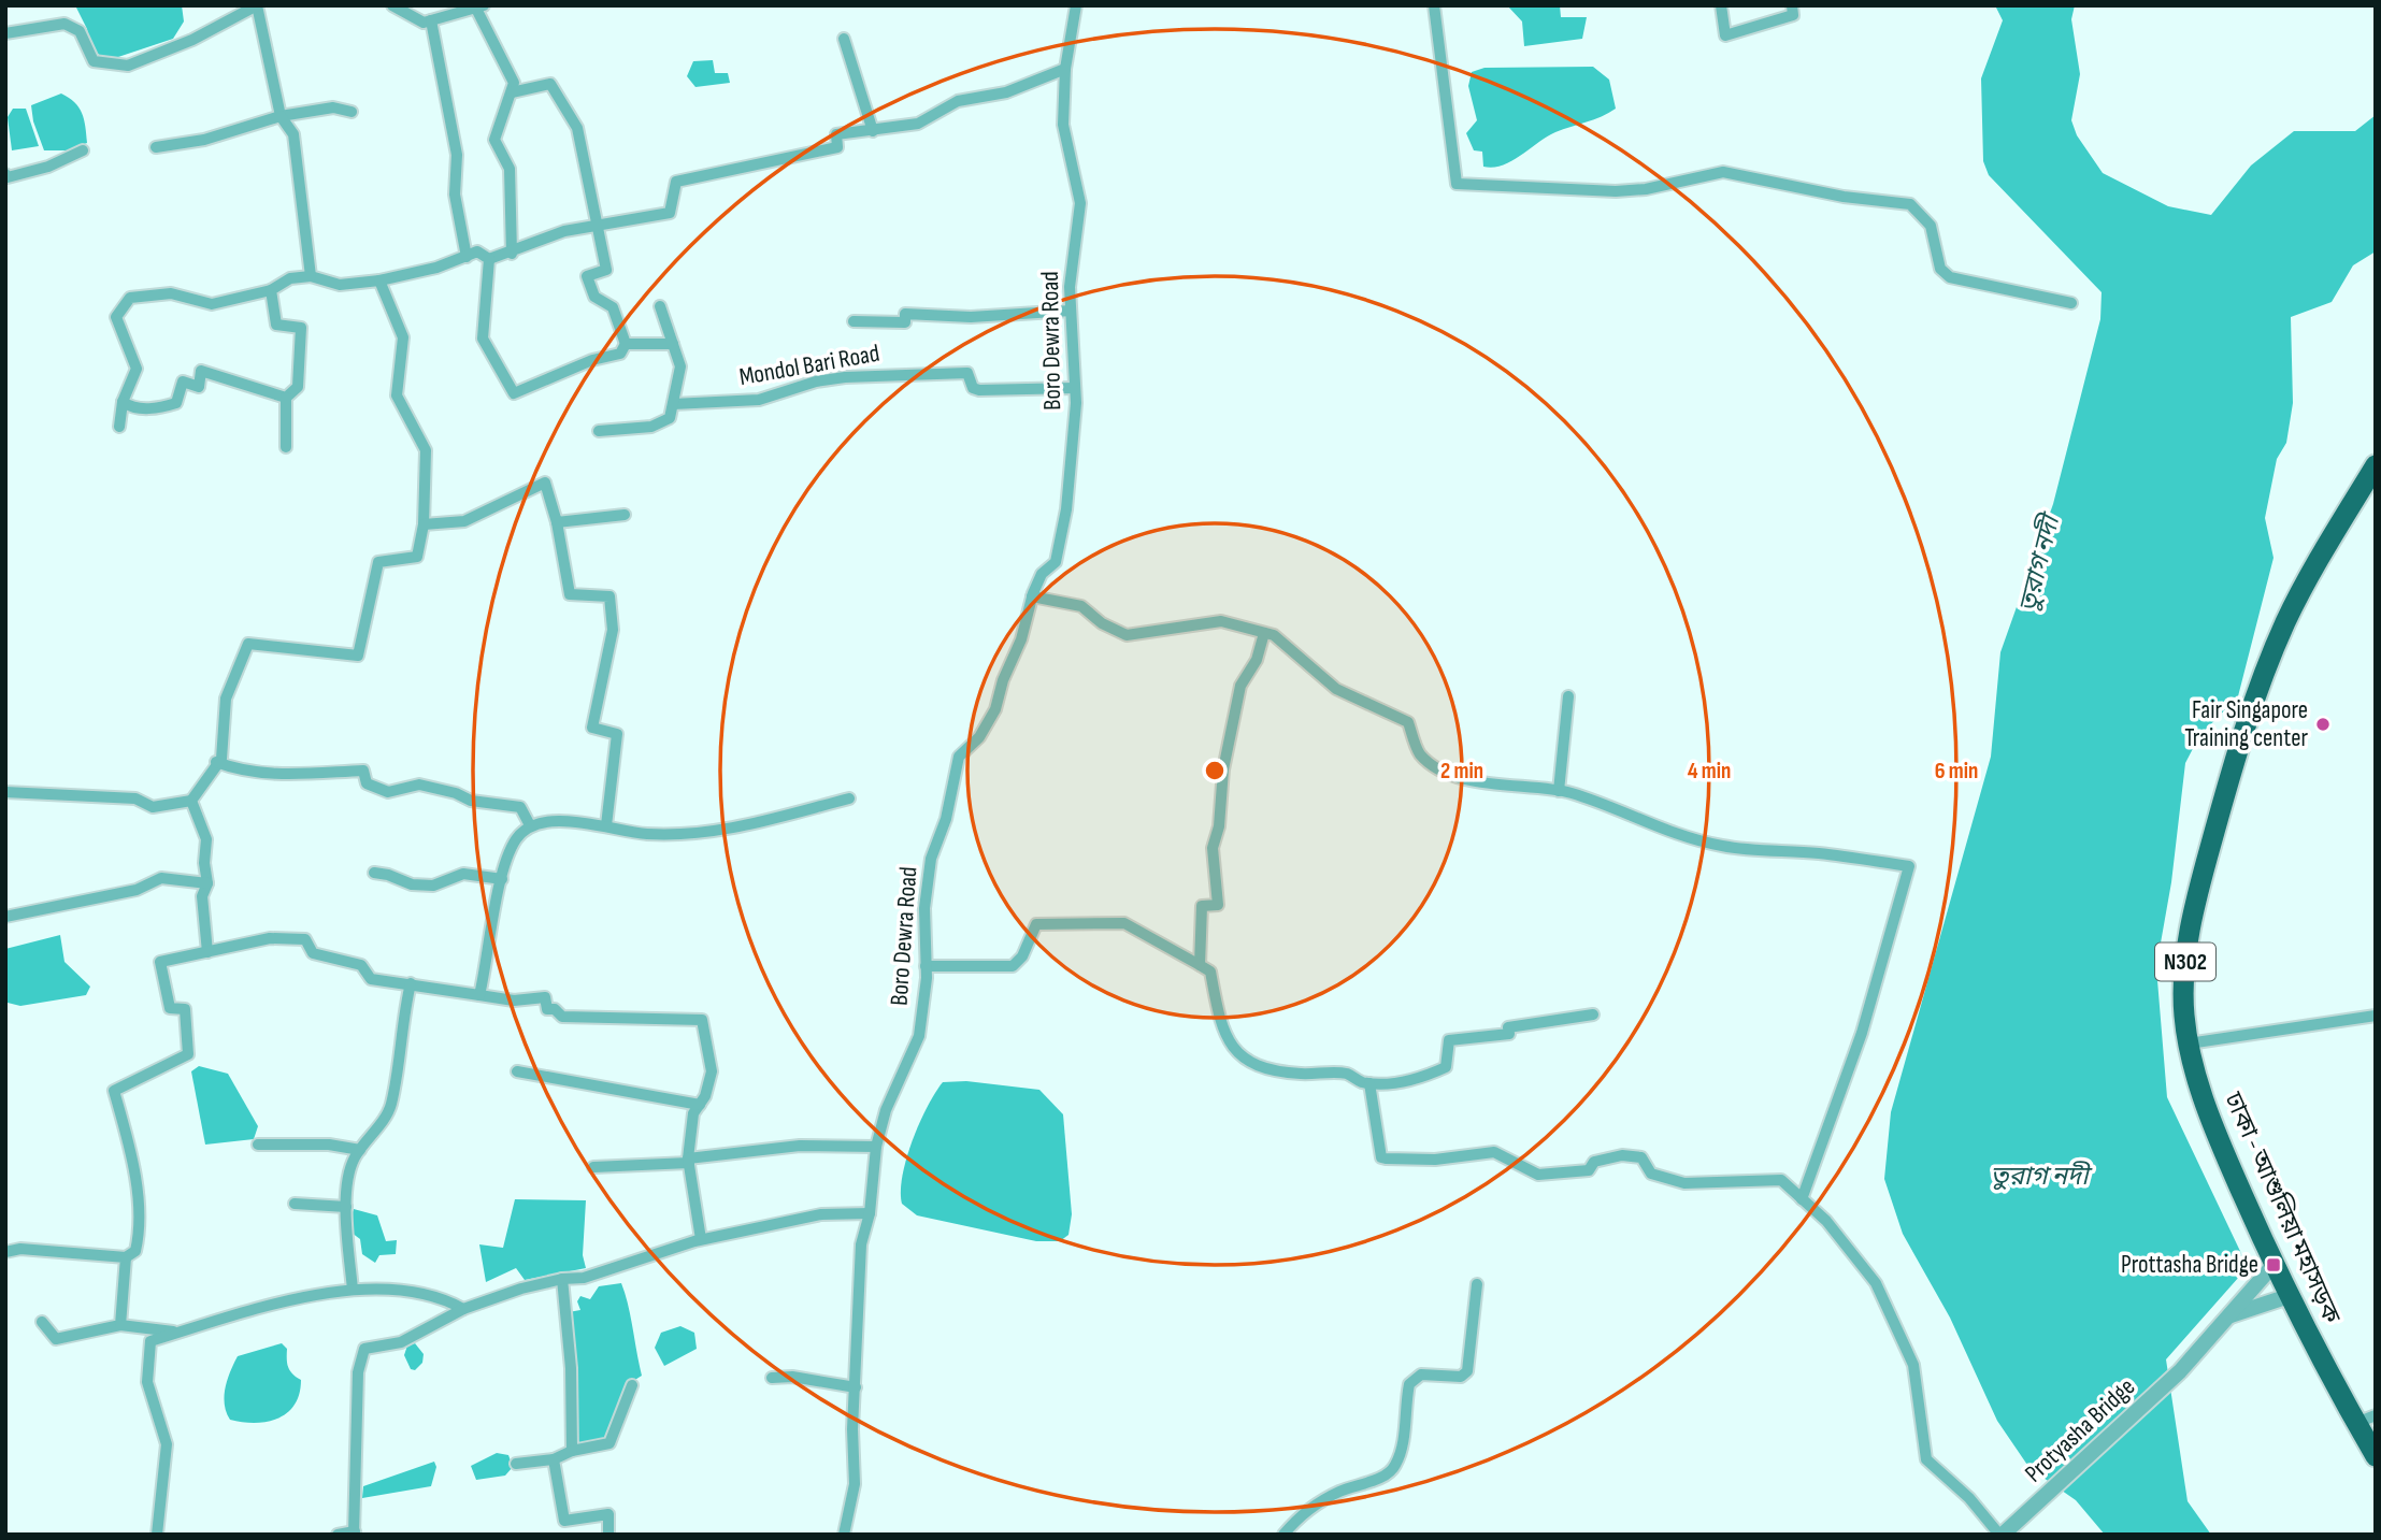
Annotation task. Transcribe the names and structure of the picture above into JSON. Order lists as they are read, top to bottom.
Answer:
{
  "streets": {
    "highway": ["N302", "ঢাকা - আশুলিয়া মহাসড়ক"],
    "street": ["Boro Dewra Road", "Mondol Bari Road", "Protyasha Bridge"]
  },
  "crossings": [
    ["Boro Dewra Road", "Mondol Bari Road"],
    ["ঢাকা - আশুলিয়া মহাসড়ক", "Protyasha Bridge"]
  ],
  "water": ["তুরাগ নদী"],
  "places": {
    "other": ["Fair Singapore Training center"],
    "transit": ["Prottasha Bridge"]
  },
  "rings": ["2 min", "4 min", "6 min"]
}
